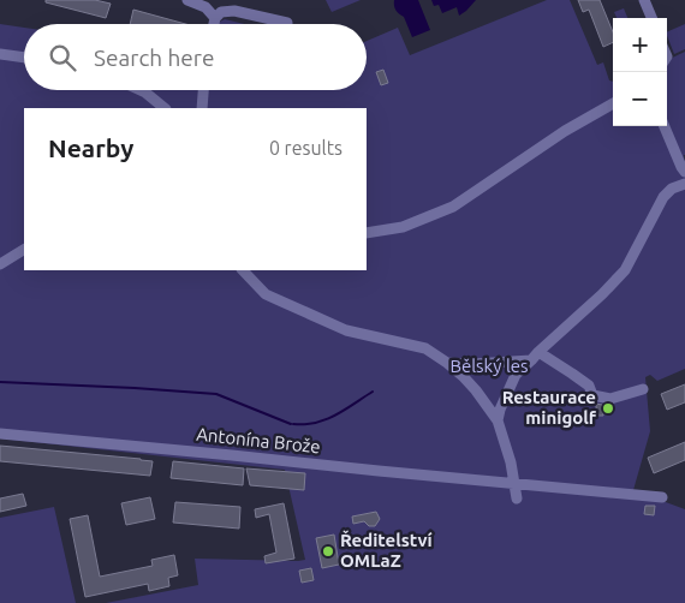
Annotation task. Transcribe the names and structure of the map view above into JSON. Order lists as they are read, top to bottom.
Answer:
{
  "streets": {
    "street": ["Antonína Brože"]
  },
  "parks": ["Bělský les"],
  "places": ["Restaurace minigolf", "Ředitelství OMLaZ"],
  "page": {
    "map_buttons": ["+", "−"],
    "search": "Search here",
    "heading": ["Nearby", "0 results"]
  }
}
